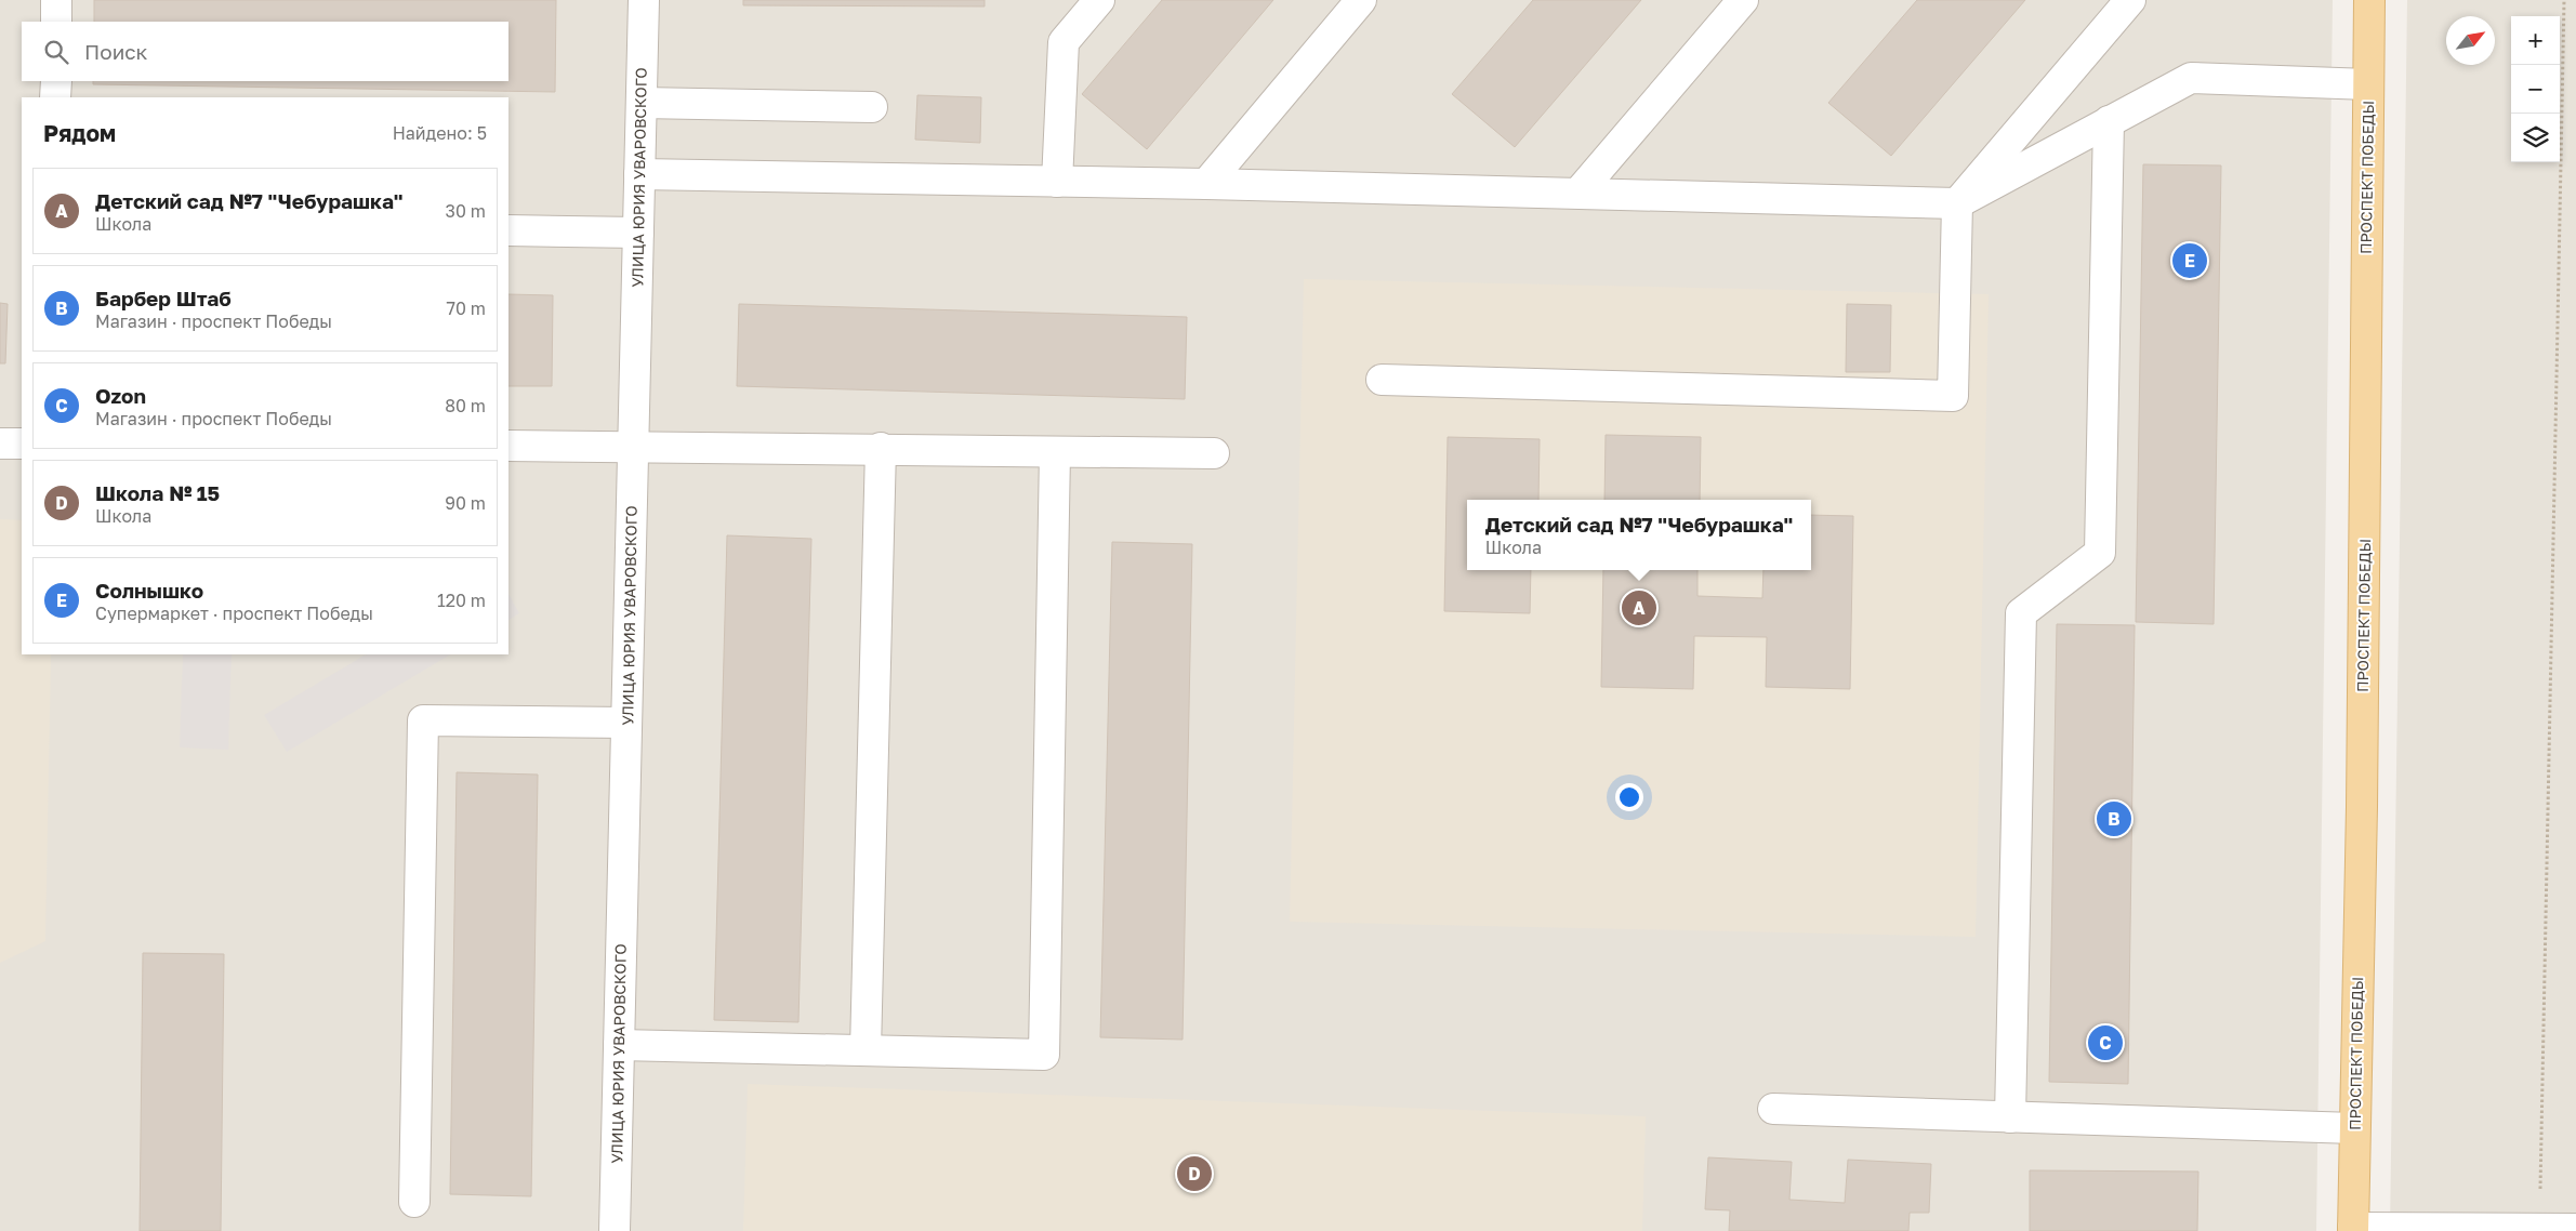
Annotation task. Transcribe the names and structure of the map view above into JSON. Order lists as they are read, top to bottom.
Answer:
{
  "streets": {
    "main road": ["ПРОСПЕКТ ПОБЕДЫ"],
    "street": ["УЛИЦА ЮРИЯ УВАРОВСКОГО"]
  },
  "north": "top right",
  "page": {
    "map_buttons": ["+", "−"],
    "search": "Поиск",
    "heading": ["Рядом", "Найдено: 5"],
    "list": [
      {
        "mark": "A",
        "name": "Детский сад №7 \"Чебурашка\"",
        "note": "Школа",
        "value": "30 m"
      },
      {
        "mark": "B",
        "name": "Барбер Штаб",
        "note": "Магазин · проспект Победы",
        "value": "70 m"
      },
      {
        "mark": "C",
        "name": "Ozon",
        "note": "Магазин · проспект Победы",
        "value": "80 m"
      },
      {
        "mark": "D",
        "name": "Школа № 15",
        "note": "Школа",
        "value": "90 m"
      },
      {
        "mark": "E",
        "name": "Солнышко",
        "note": "Супермаркет · проспект Победы",
        "value": "120 m"
      }
    ],
    "pins": [
      "E",
      "A",
      "B",
      "C",
      "D"
    ],
    "popup": ["Детский сад №7 \"Чебурашка\"", "Школа"]
  }
}
